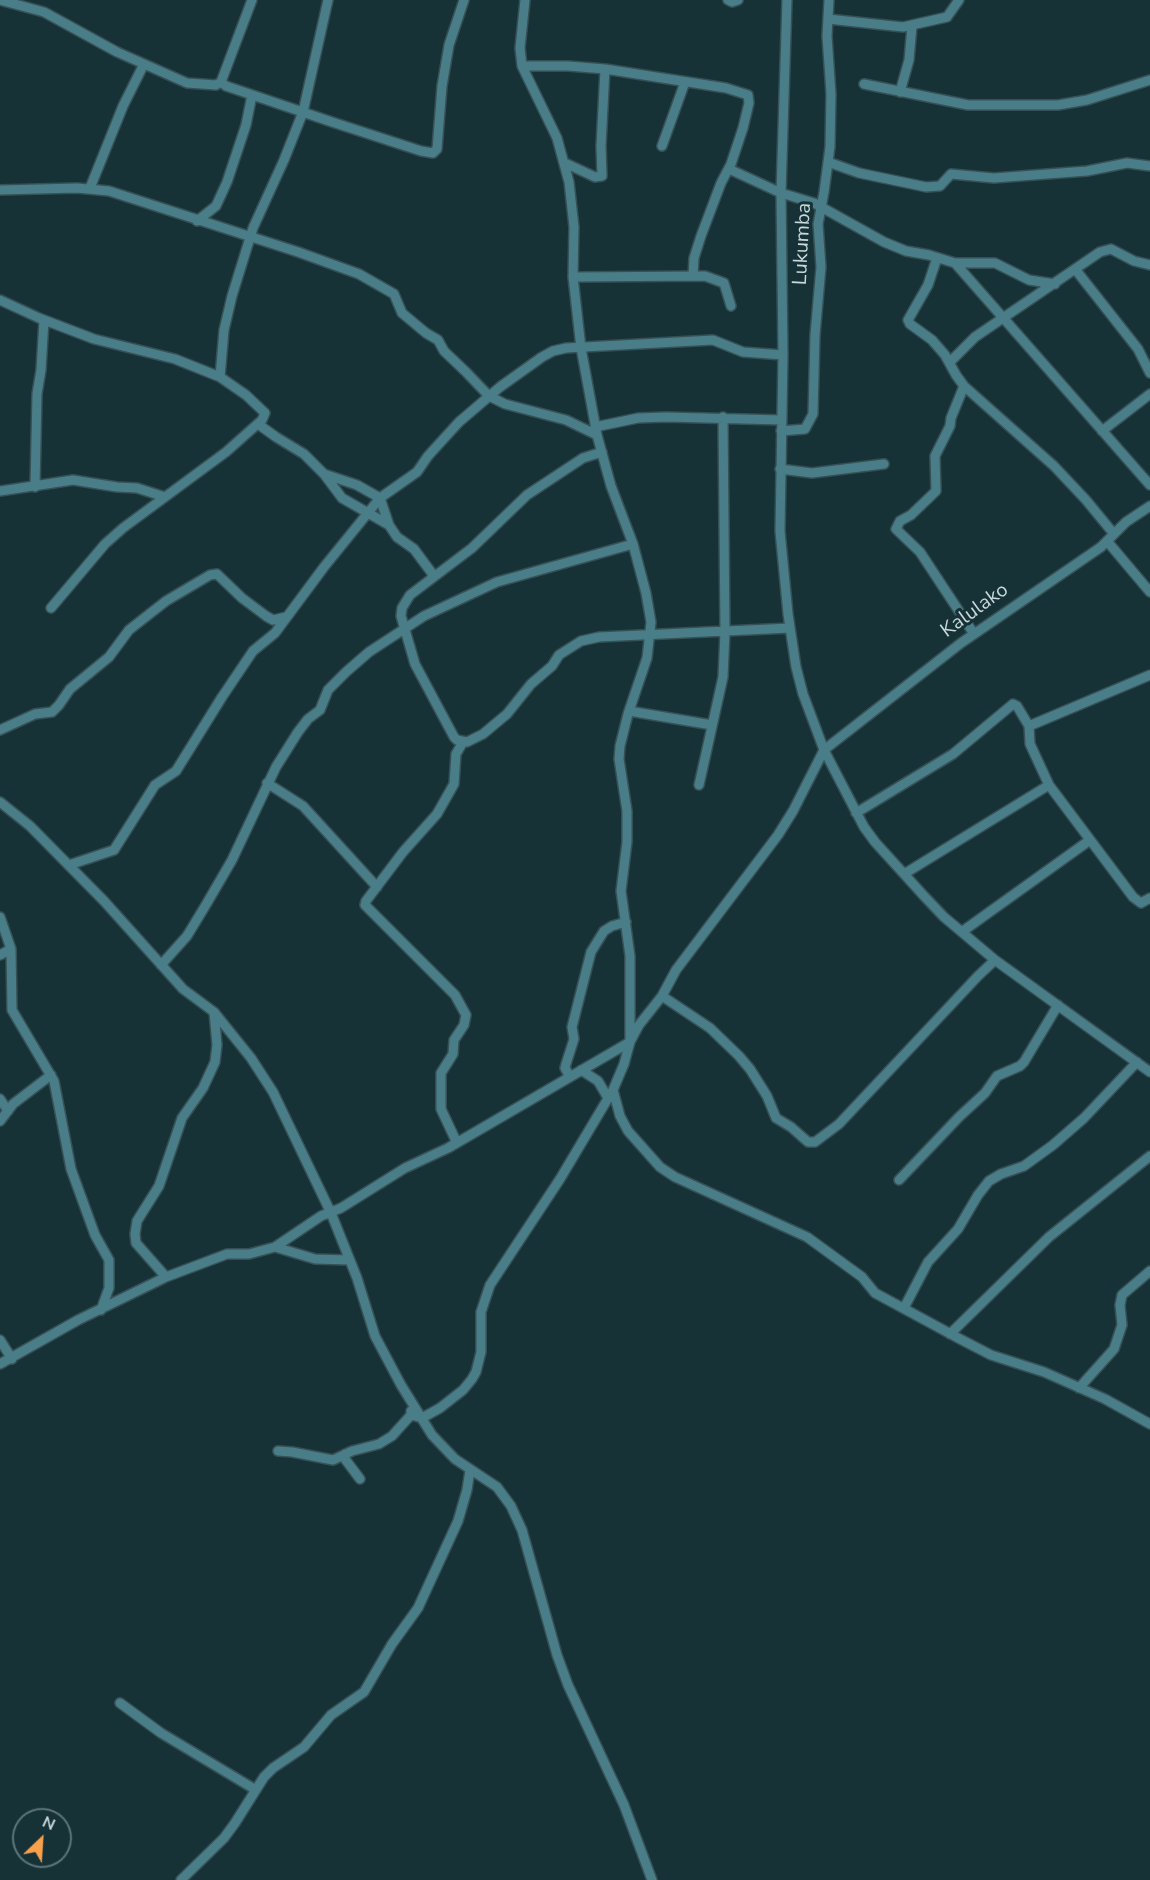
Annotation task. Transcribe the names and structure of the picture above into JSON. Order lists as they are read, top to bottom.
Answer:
{
  "streets": {
    "street": ["Lukumba", "Kalulako"]
  },
  "north": "top right"
}
